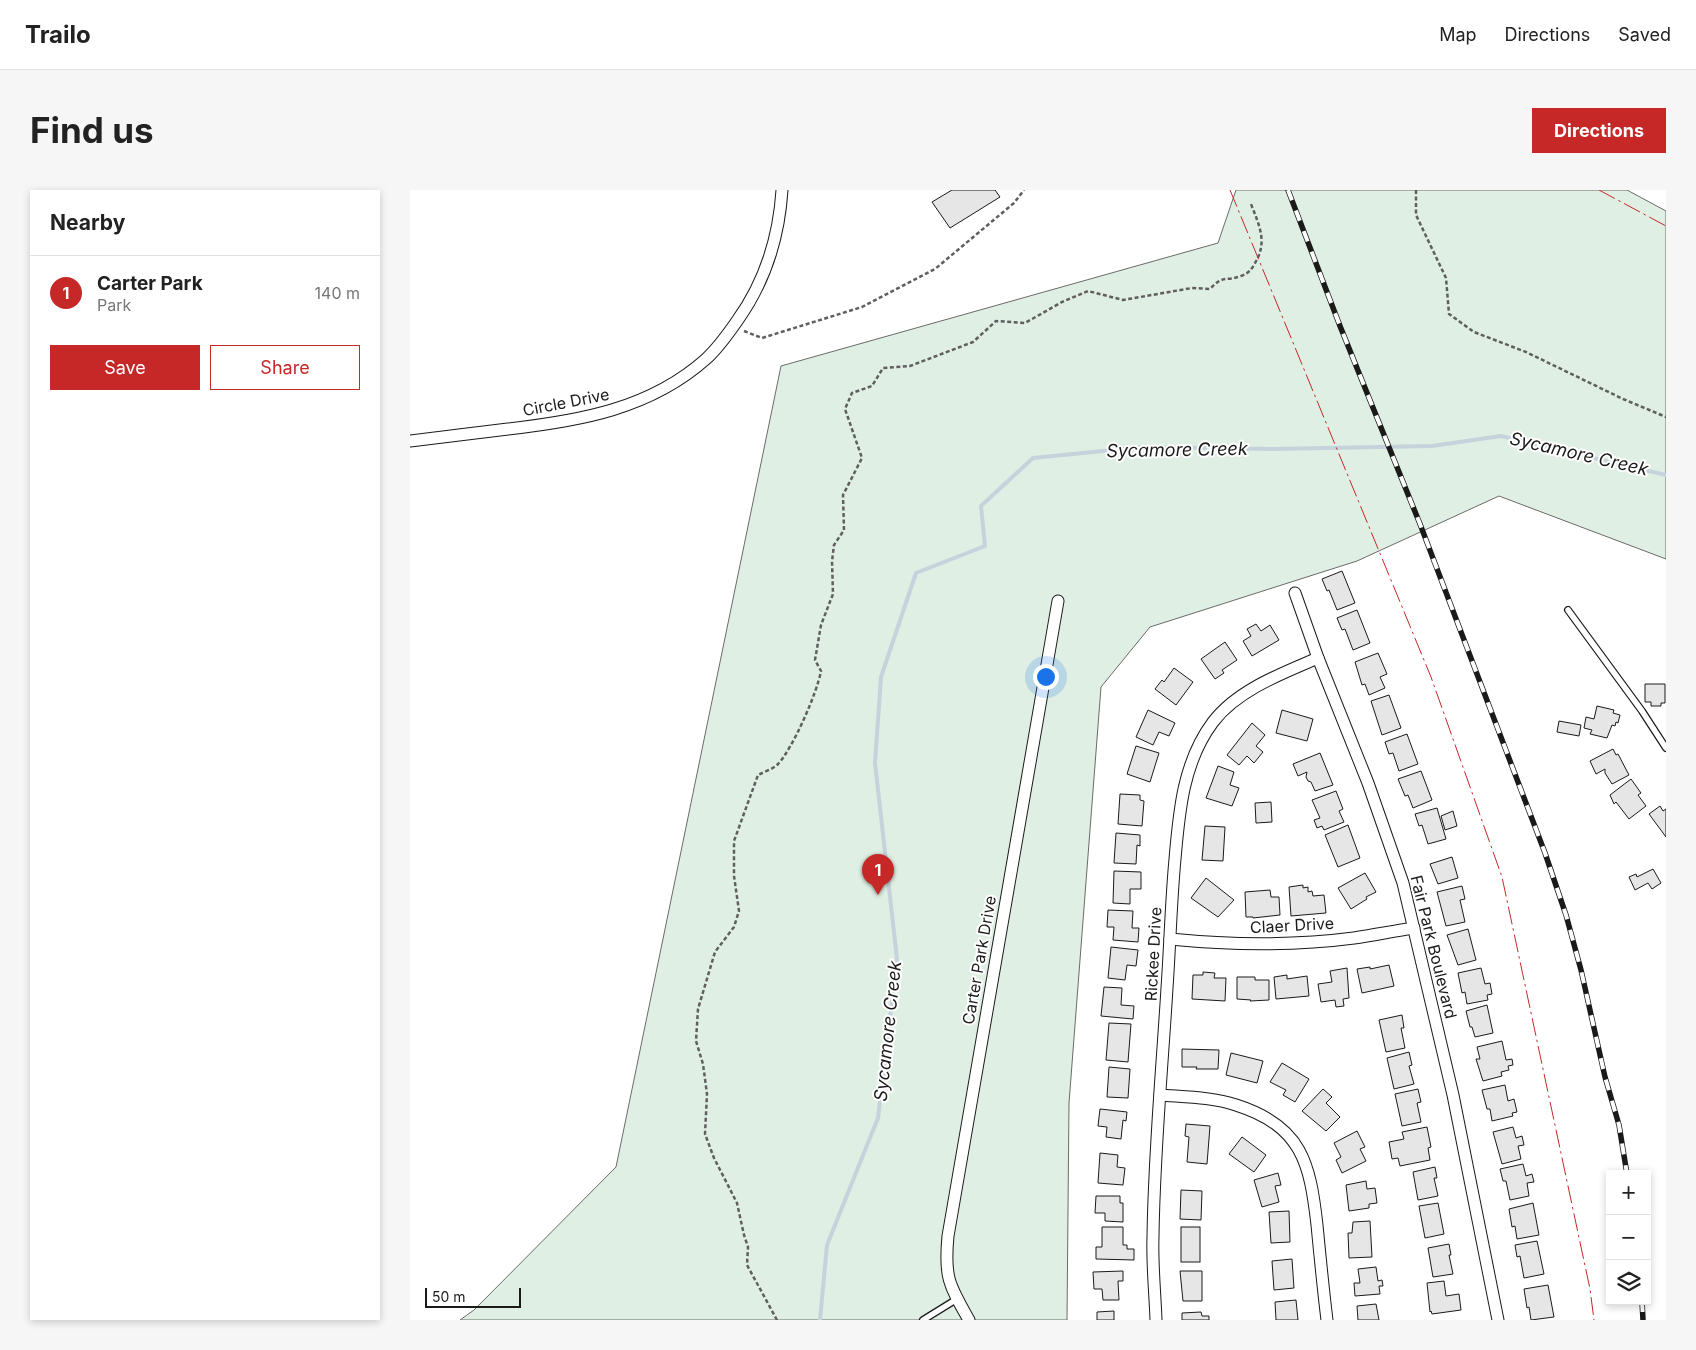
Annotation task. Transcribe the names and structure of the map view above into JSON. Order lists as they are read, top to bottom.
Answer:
{
  "streets": {
    "street": [
      "Circle Drive",
      "Claer Drive",
      "Fair Park Boulevard",
      "Rickee Drive",
      "Carter Park Drive"
    ]
  },
  "crossings": [
    ["Claer Drive", "Fair Park Boulevard"],
    ["Claer Drive", "Rickee Drive"],
    ["Fair Park Boulevard", "Rickee Drive"]
  ],
  "water": ["Sycamore Creek"],
  "scale_bar": "50 m",
  "page": {
    "header": "Trailo",
    "nav": ["Map", "Directions", "Saved"],
    "buttons": [
      "Directions",
      ["Save", "Share"]
    ],
    "title": "Find us",
    "heading": "Nearby",
    "list": [
      {
        "mark": "1",
        "name": "Carter Park",
        "note": "Park",
        "value": "140 m"
      }
    ],
    "pins": "1",
    "map_buttons": ["+", "−"],
    "scale": "50 m"
  }
}
